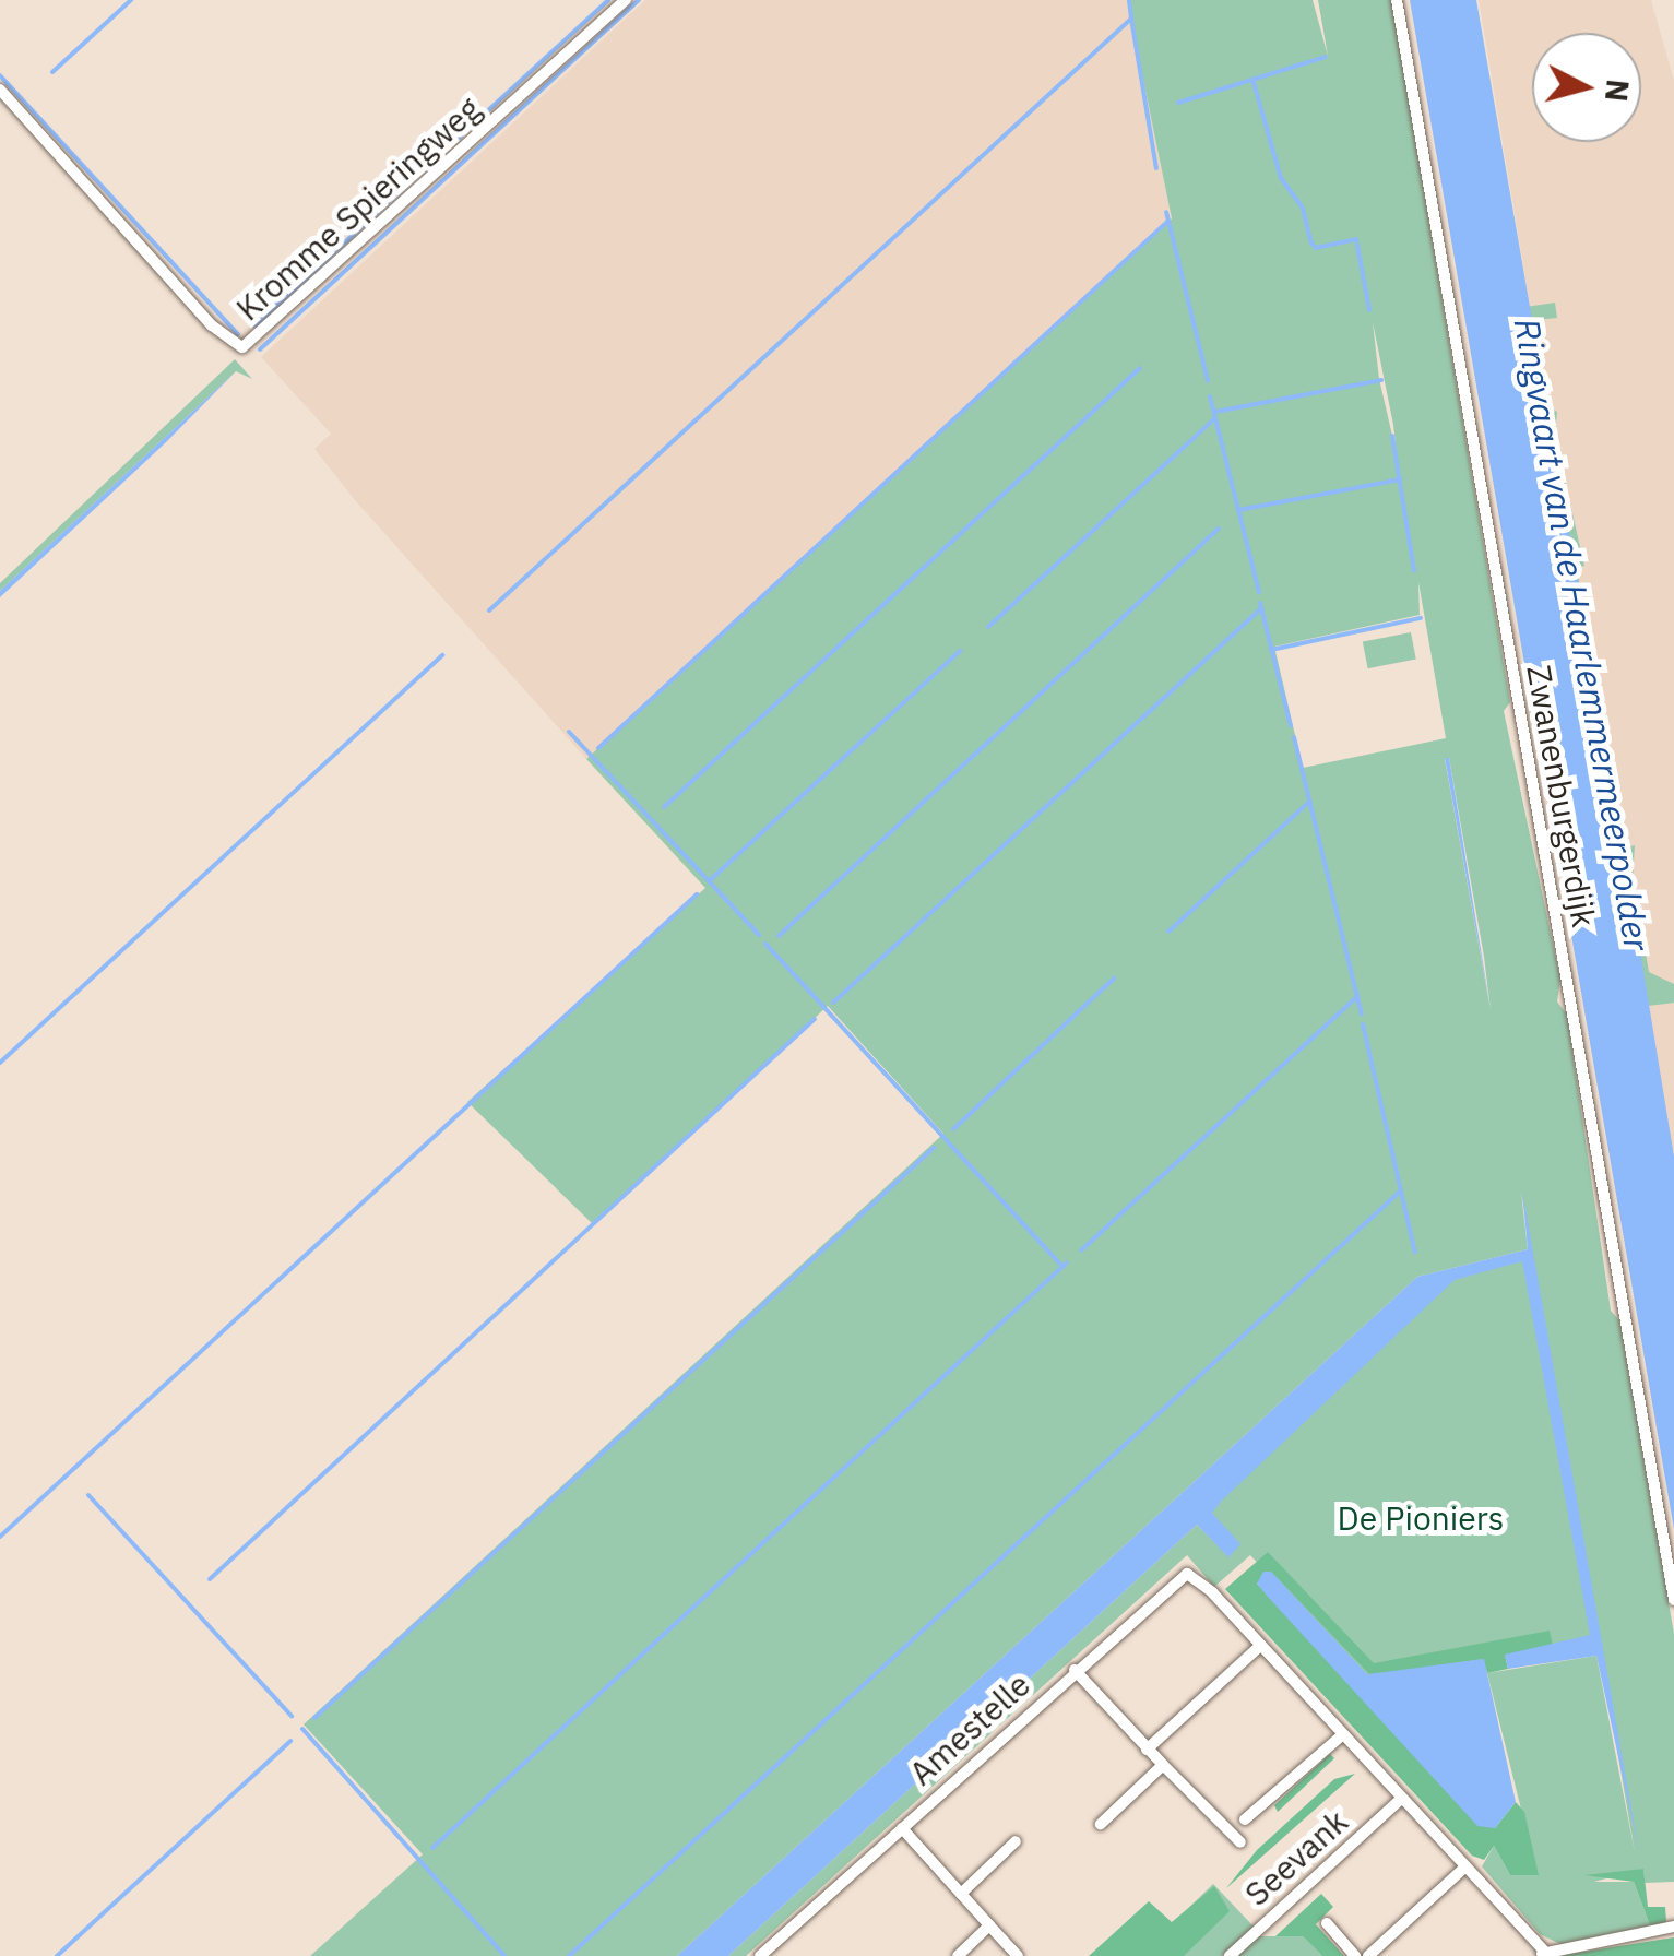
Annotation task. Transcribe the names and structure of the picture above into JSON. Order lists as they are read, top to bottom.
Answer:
{
  "streets": {
    "street": [
      "Kromme Spieringweg",
      "Zwanenburgerdijk",
      "Amestelle",
      "Seevank"
    ]
  },
  "water": ["Ringvaart van de Haarlemmermeerpolder"],
  "parks": ["De Pioniers"],
  "north": "right"
}
